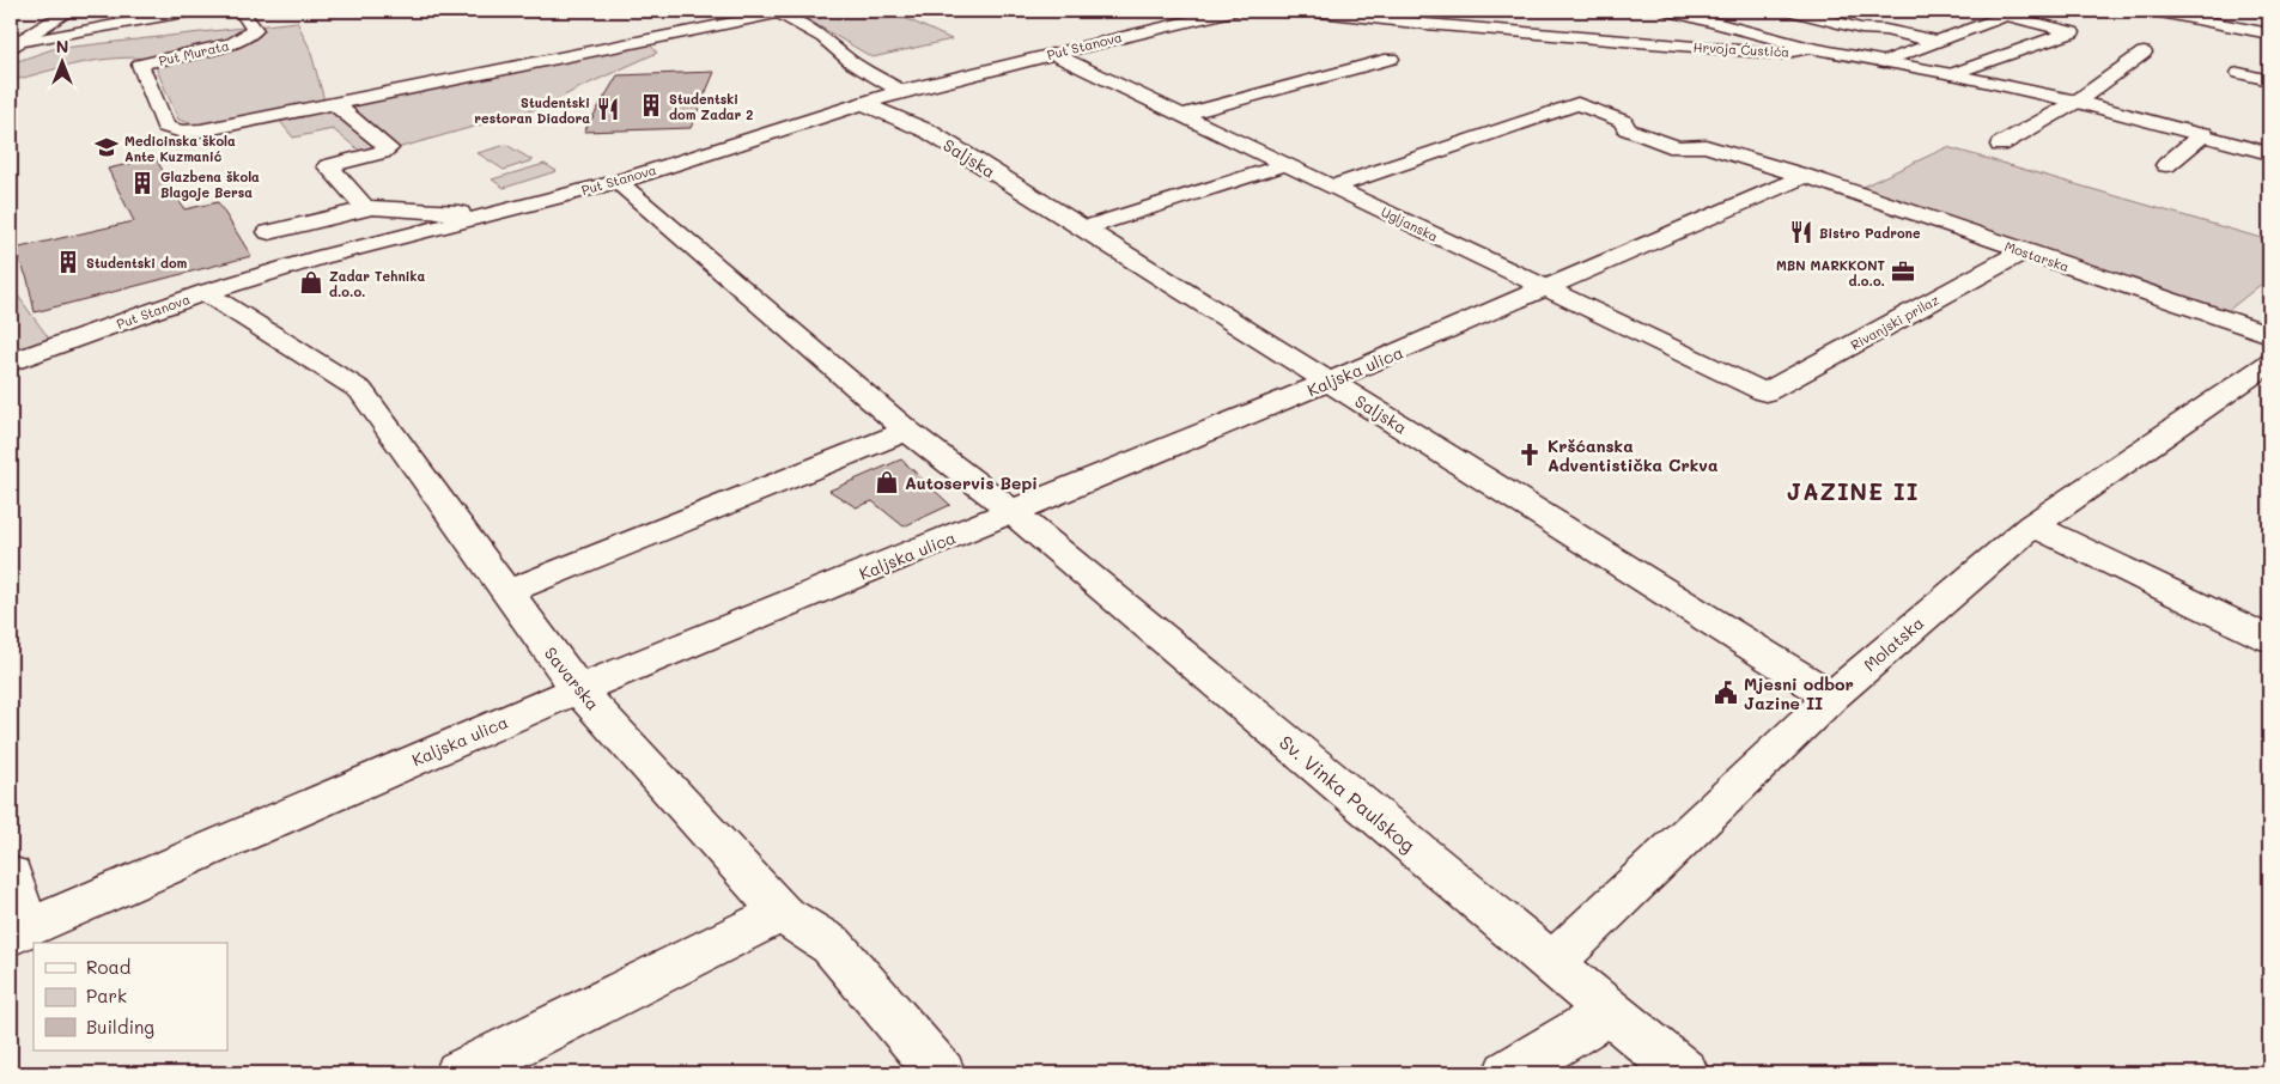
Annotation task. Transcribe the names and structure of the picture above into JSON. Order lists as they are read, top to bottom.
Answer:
{
  "streets": {
    "street": [
      "Put Stanova",
      "Hrvoja Ćustića",
      "Put Murata",
      "Saljska",
      "Ugljanska",
      "Mostarska",
      "Rivanjski prilaz",
      "Kaljska ulica",
      "Molatska",
      "Savarska",
      "Sv. Vinka Paulskog"
    ]
  },
  "crossings": [
    ["Put Stanova", "Saljska"],
    ["Put Stanova", "Ugljanska"],
    ["Put Stanova", "Savarska"],
    ["Put Stanova", "Sv. Vinka Paulskog"],
    ["Saljska", "Kaljska ulica"],
    ["Saljska", "Molatska"],
    ["Ugljanska", "Mostarska"],
    ["Ugljanska", "Rivanjski prilaz"],
    ["Ugljanska", "Kaljska ulica"],
    ["Mostarska", "Rivanjski prilaz"],
    ["Mostarska", "Kaljska ulica"],
    ["Kaljska ulica", "Savarska"],
    ["Kaljska ulica", "Sv. Vinka Paulskog"],
    ["Molatska", "Sv. Vinka Paulskog"]
  ],
  "districts": ["JAZINE II"],
  "places": {
    "building": ["Studentski dom Zadar 2", "Glazbena škola Blagoje Bersa", "Studentski dom"],
    "restaurant": ["Studentski restoran Diadora", "Bistro Padrone"],
    "school or university": ["Medicinska škola Ante Kuzmanić"],
    "office": ["MBN MARKKONT d.o.o."],
    "shop": ["Zadar Tehnika d.o.o.", "Autoservis Bepi"],
    "church": ["Kršćanska Adventistička Crkva"],
    "public building": ["Mjesni odbor Jazine II"]
  },
  "legend": ["Road", "Park", "Building"],
  "north": "top"
}
